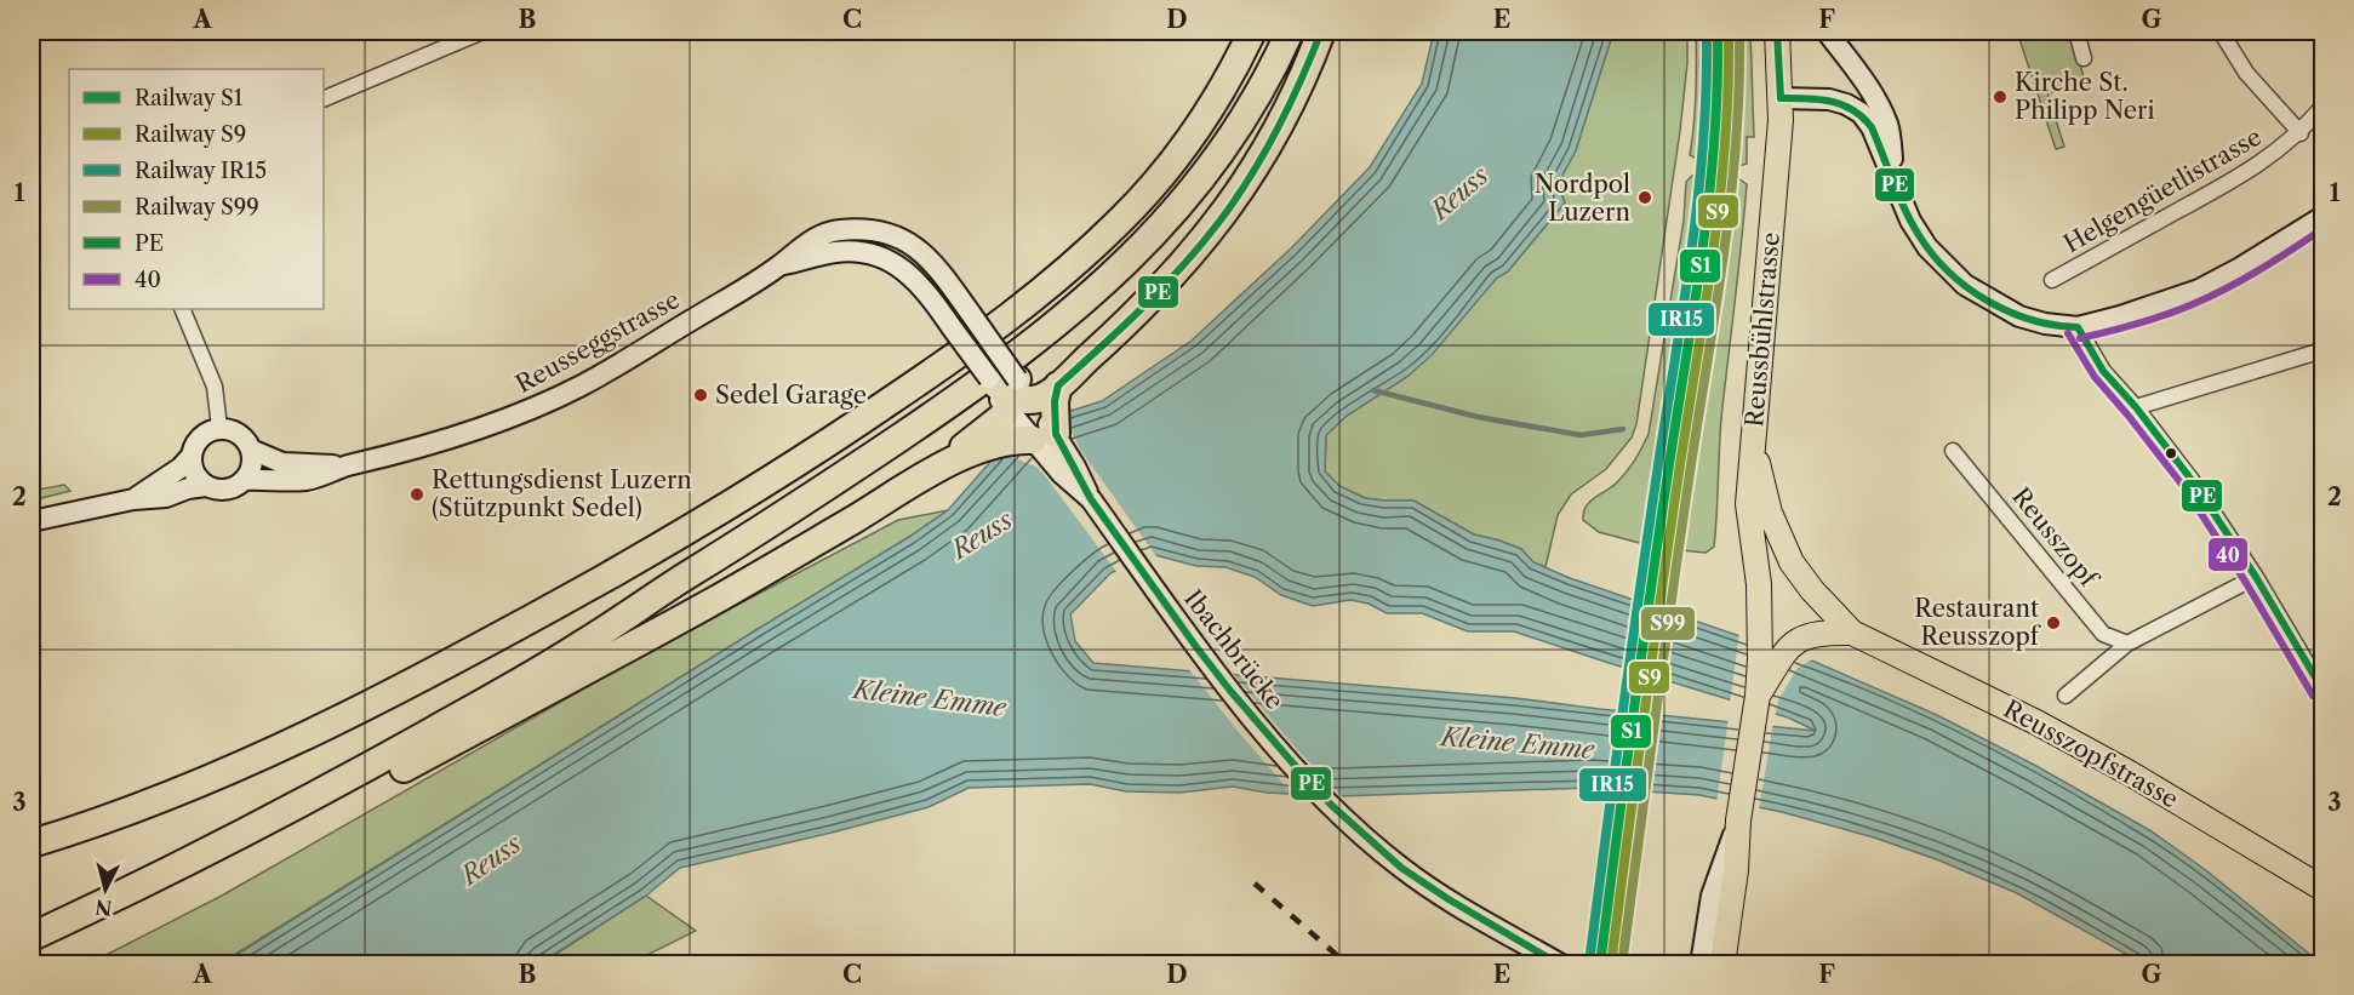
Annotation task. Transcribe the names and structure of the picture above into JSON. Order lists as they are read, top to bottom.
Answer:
{
  "streets": {
    "main road": [
      "Reussbühlstrasse",
      "Reusseggstrasse",
      "Ibachbrücke",
      "Reusszopfstrasse"
    ],
    "street": ["Helgengüetlistrasse", "Reusszopf"]
  },
  "crossings": [
    ["Reussbühlstrasse", "Reusszopfstrasse"],
    ["Reusseggstrasse", "Ibachbrücke"]
  ],
  "water": ["Reuss", "Kleine Emme"],
  "places": [
    "Kirche St. Philipp Neri",
    "Nordpol Luzern",
    "Sedel Garage",
    "Rettungsdienst Luzern (Stützpunkt Sedel)",
    "Restaurant Reusszopf"
  ],
  "lines": [
    "rail line S1",
    "rail line S9",
    "rail line IR15",
    "rail line S99",
    "transit line PE",
    "transit line 40"
  ],
  "legend": [
    "Railway S1",
    "Railway S9",
    "Railway IR15",
    "Railway S99",
    "PE",
    "40"
  ],
  "north": "bottom",
  "grid": {
    "columns": [
      "A",
      "B",
      "C",
      "D",
      "E",
      "F",
      "G"
    ],
    "rows": ["1", "2", "3"]
  }
}
